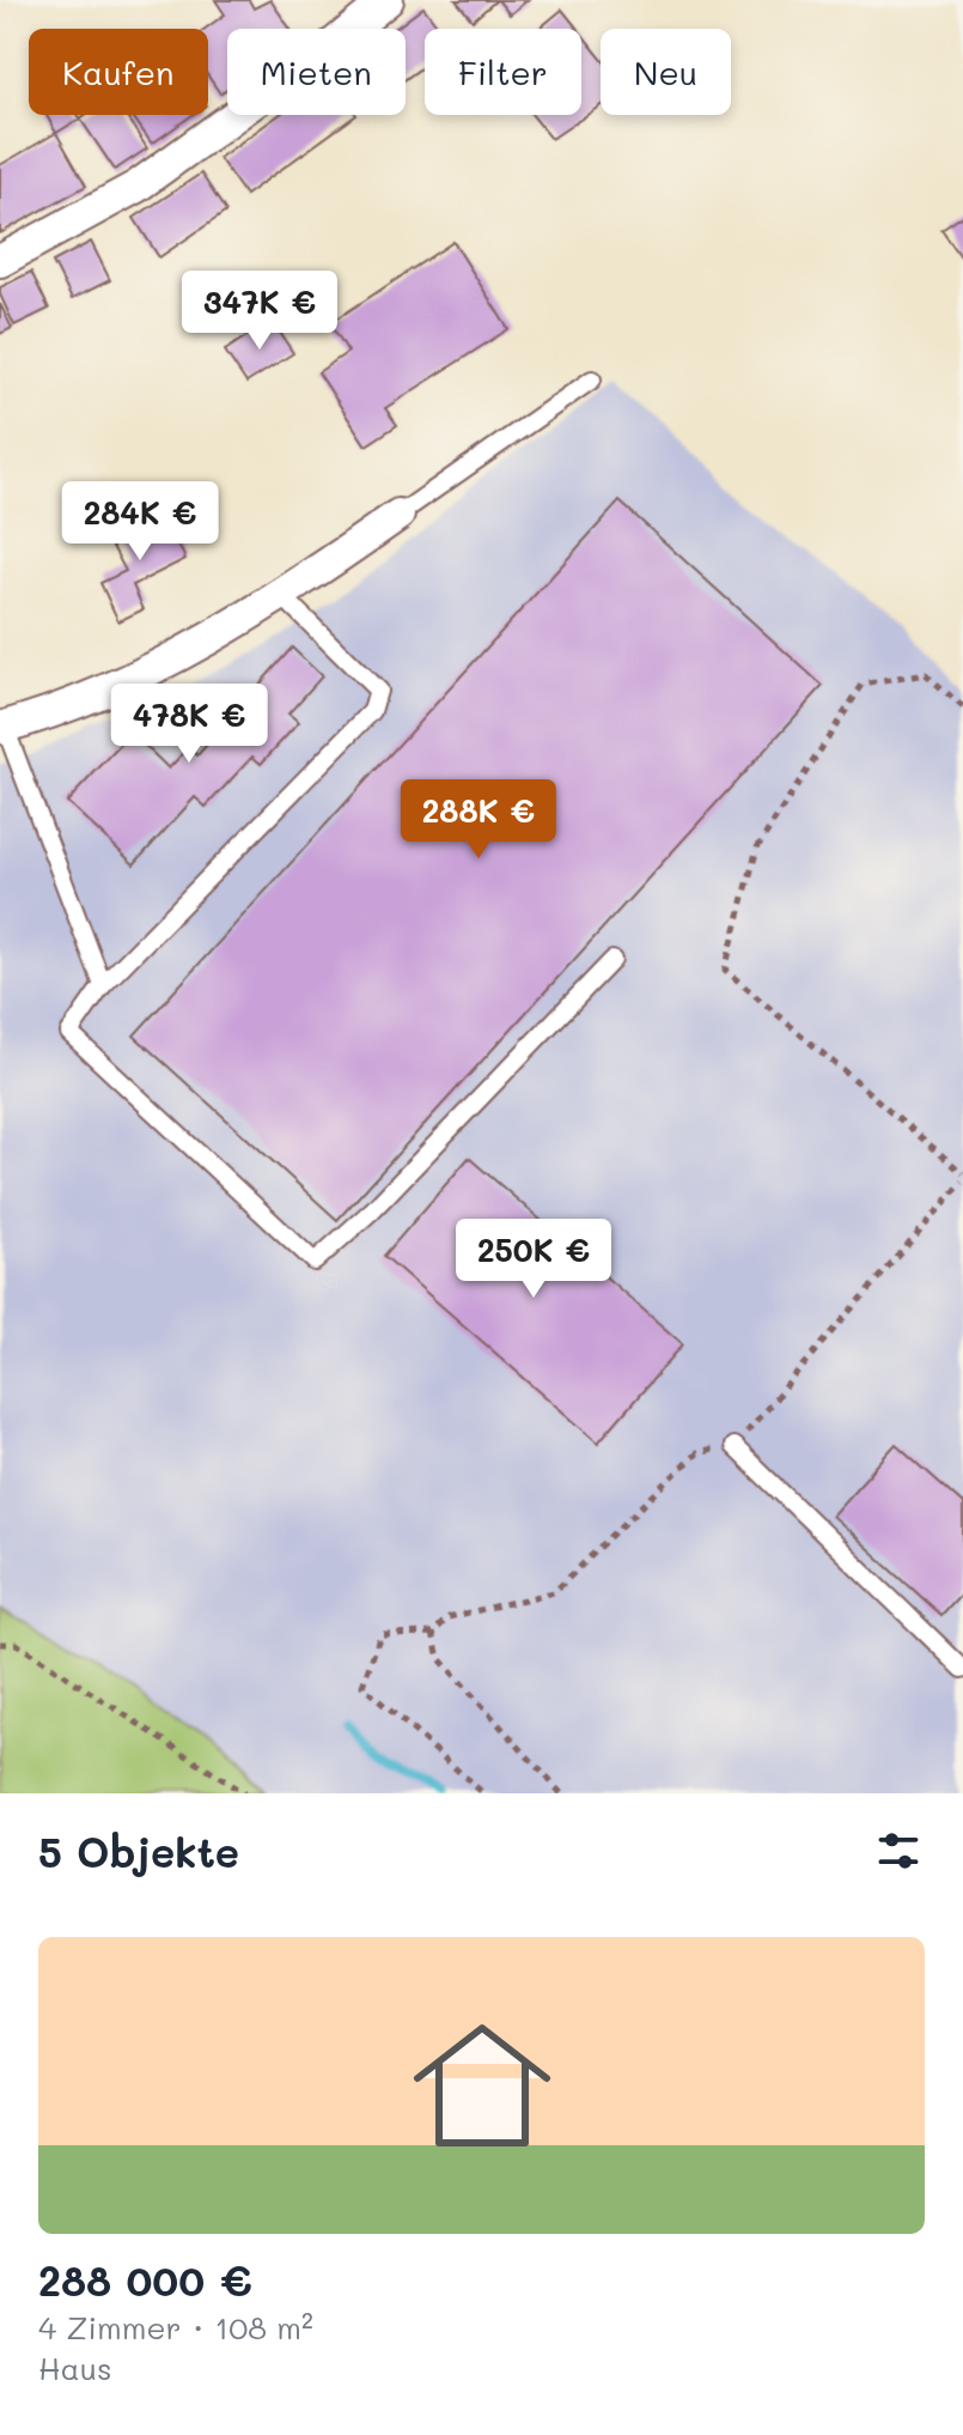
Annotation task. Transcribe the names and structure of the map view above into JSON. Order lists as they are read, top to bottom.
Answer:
{
  "page": {
    "chip": [
      "Kaufen",
      "Mieten",
      "Filter",
      "Neu"
    ],
    "price": [
      "347K €",
      "284K €",
      "478K €",
      "288K €",
      "250K €"
    ],
    "heading": "5 Objekte",
    "list": [
      {
        "name": "288 000 €",
        "note": "4 Zimmer · 108 m² · Haus"
      }
    ]
  }
}
